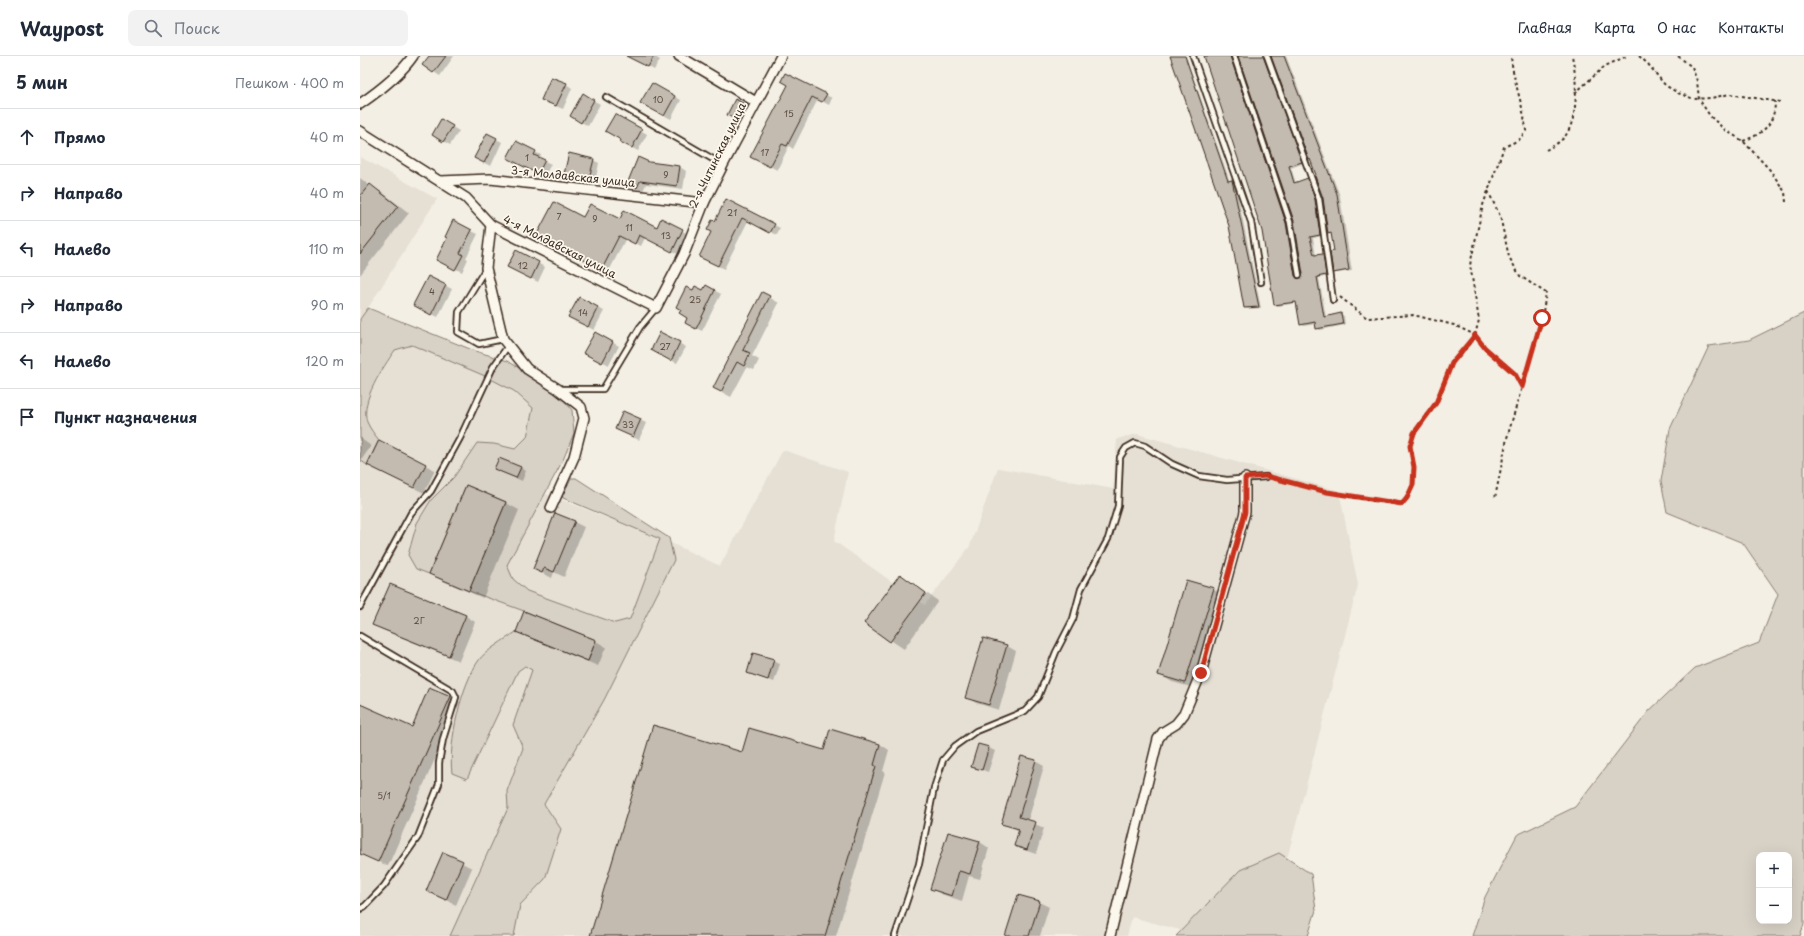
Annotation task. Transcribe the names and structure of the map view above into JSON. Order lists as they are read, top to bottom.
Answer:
{
  "streets": {
    "street": ["2-я Читинская улица", "3-я Молдавская улица", "4-я Молдавская улица"]
  },
  "crossings": [
    ["2-я Читинская улица", "3-я Молдавская улица"],
    ["2-я Читинская улица", "4-я Молдавская улица"],
    ["3-я Молдавская улица", "4-я Молдавская улица"]
  ],
  "house_numbers": [
    "10",
    "15",
    "17",
    "1",
    "9",
    "21",
    "7",
    "9",
    "11",
    "13",
    "12",
    "4",
    "25",
    "14",
    "27",
    "33",
    "2Г",
    "5/1"
  ],
  "page": {
    "header": "Waypost",
    "search": "Поиск",
    "nav": [
      "Главная",
      "Карта",
      "О нас",
      "Контакты"
    ],
    "heading": ["5 мин", "Пешком · 400 m"],
    "list": [
      ["Прямо", "40 m"],
      ["Направо", "40 m"],
      ["Налево", "110 m"],
      ["Направо", "90 m"],
      ["Налево", "120 m"],
      "Пункт назначения"
    ],
    "map_buttons": ["+", "−"]
  }
}
